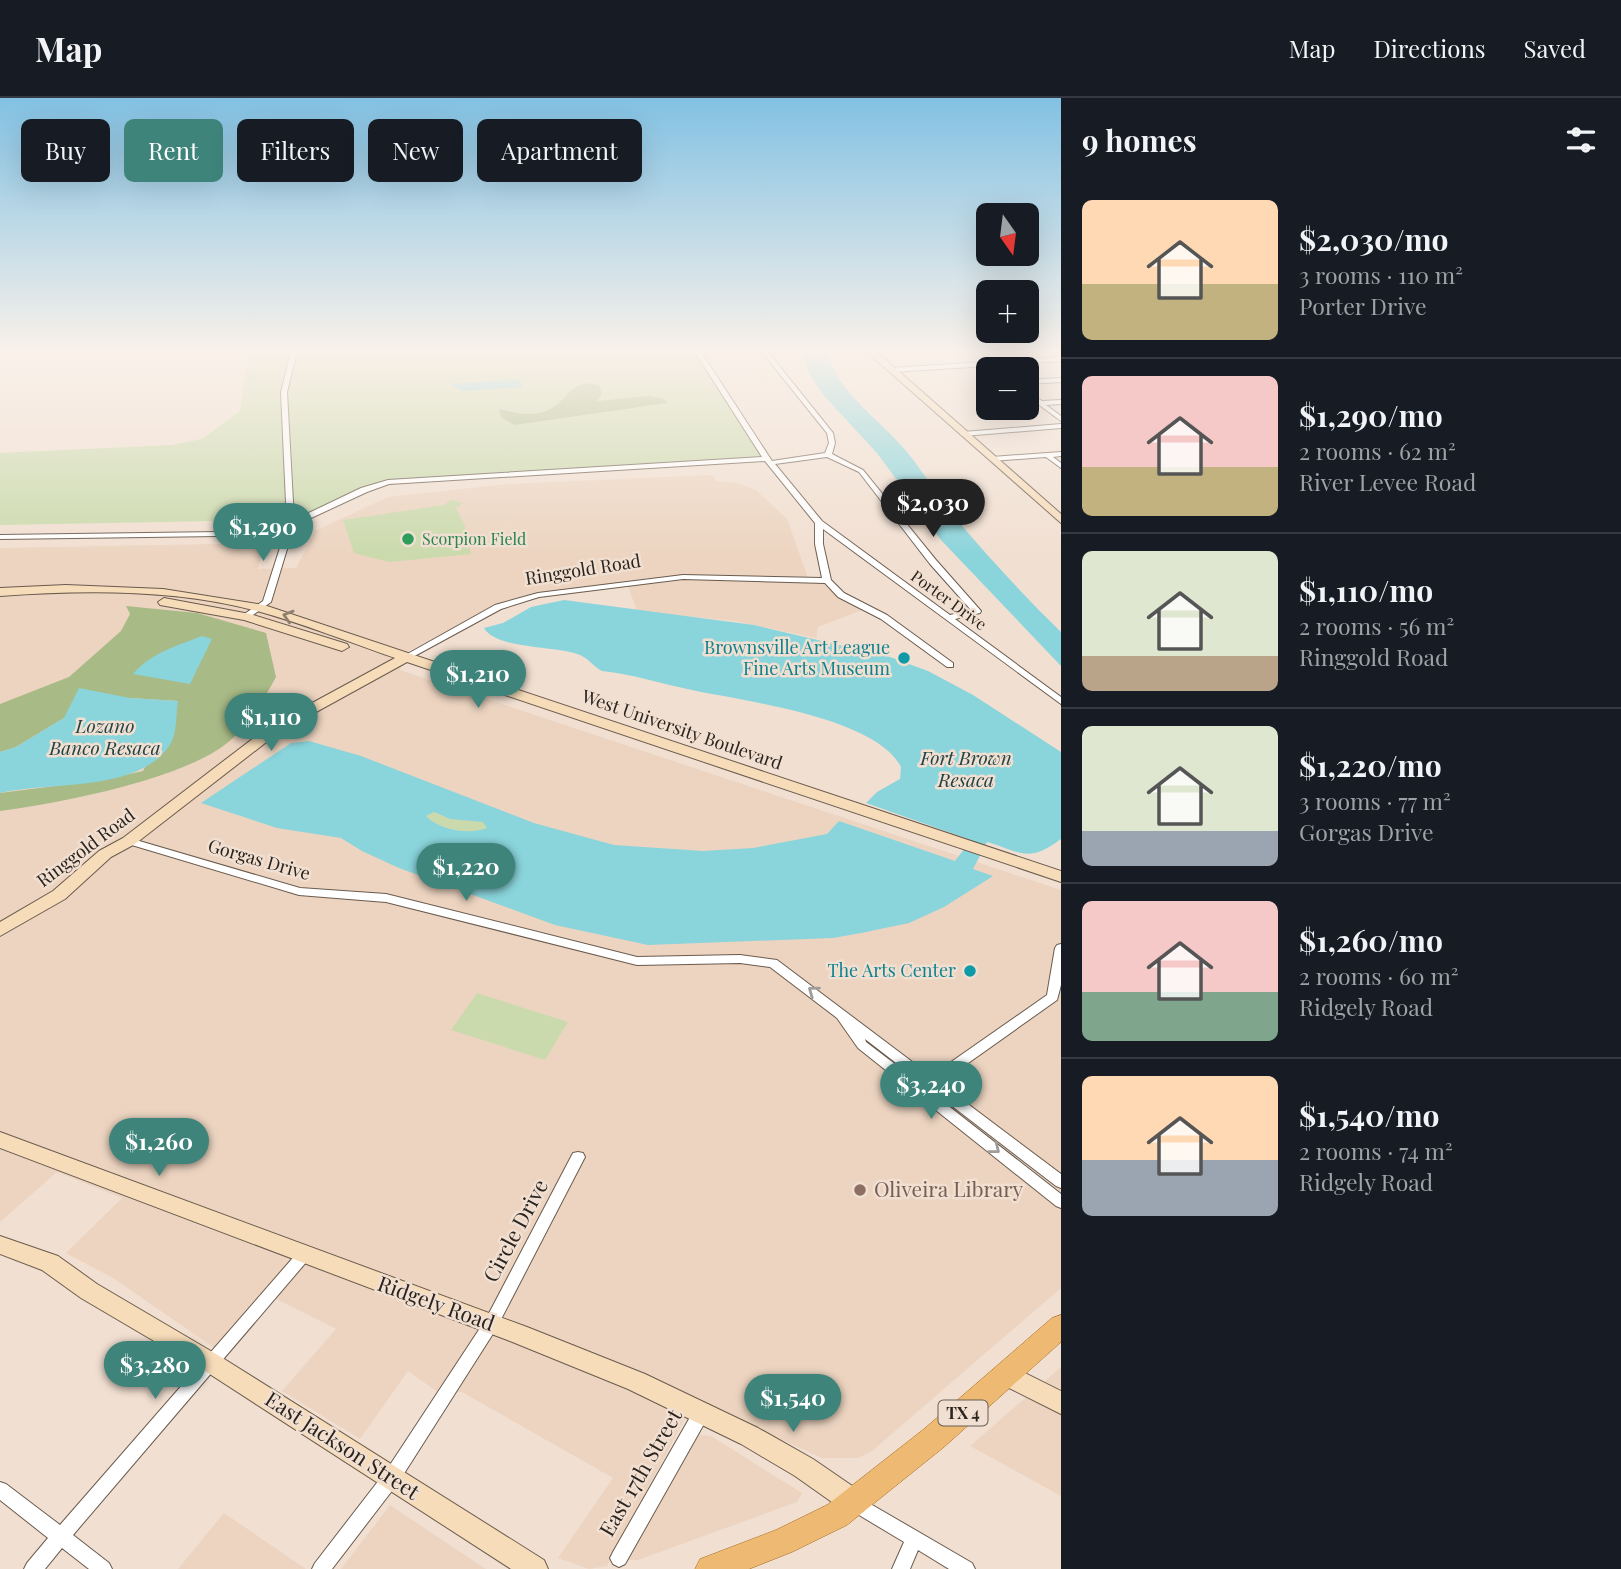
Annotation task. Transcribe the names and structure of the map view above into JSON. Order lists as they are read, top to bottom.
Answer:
{
  "streets": {
    "main road": [
      "Ringgold Road",
      "West University Boulevard",
      "Ridgely Road",
      "TX 4",
      "East Jackson Street"
    ],
    "street": [
      "Porter Drive",
      "Gorgas Drive",
      "Circle Drive",
      "East 17th Street"
    ]
  },
  "crossings": [
    ["Ringgold Road", "West University Boulevard"],
    ["Ringgold Road", "Gorgas Drive"],
    ["Circle Drive", "Ridgely Road"],
    ["Circle Drive", "East Jackson Street"],
    ["Ridgely Road", "TX 4"],
    ["Ridgely Road", "East 17th Street"]
  ],
  "one_way": ["Gorgas Drive"],
  "water": ["Lozano Banco Resaca", "Fort Brown Resaca"],
  "places": [
    "Scorpion Field",
    "Brownsville Art League Fine Arts Museum",
    "The Arts Center",
    "Oliveira Library"
  ],
  "north": "bottom",
  "page": {
    "header": "Map",
    "nav": ["Map", "Directions", "Saved"],
    "heading": "9 homes",
    "chip": [
      "Buy",
      "Rent",
      "Filters",
      "New",
      "Apartment"
    ],
    "list": [
      {
        "name": "$2,030/mo",
        "note": "3 rooms · 110 m² · Porter Drive"
      },
      {
        "name": "$1,290/mo",
        "note": "2 rooms · 62 m² · River Levee Road"
      },
      {
        "name": "$1,110/mo",
        "note": "2 rooms · 56 m² · Ringgold Road"
      },
      {
        "name": "$1,220/mo",
        "note": "3 rooms · 77 m² · Gorgas Drive"
      },
      {
        "name": "$1,260/mo",
        "note": "2 rooms · 60 m² · Ridgely Road"
      },
      {
        "name": "$1,540/mo",
        "note": "2 rooms · 74 m² · Ridgely Road"
      }
    ],
    "map_buttons": ["+", "−"],
    "price": [
      "$2,030",
      "$1,290",
      "$1,210",
      "$1,110",
      "$1,220",
      "$3,240",
      "$1,260",
      "$3,280",
      "$1,540"
    ]
  }
}
